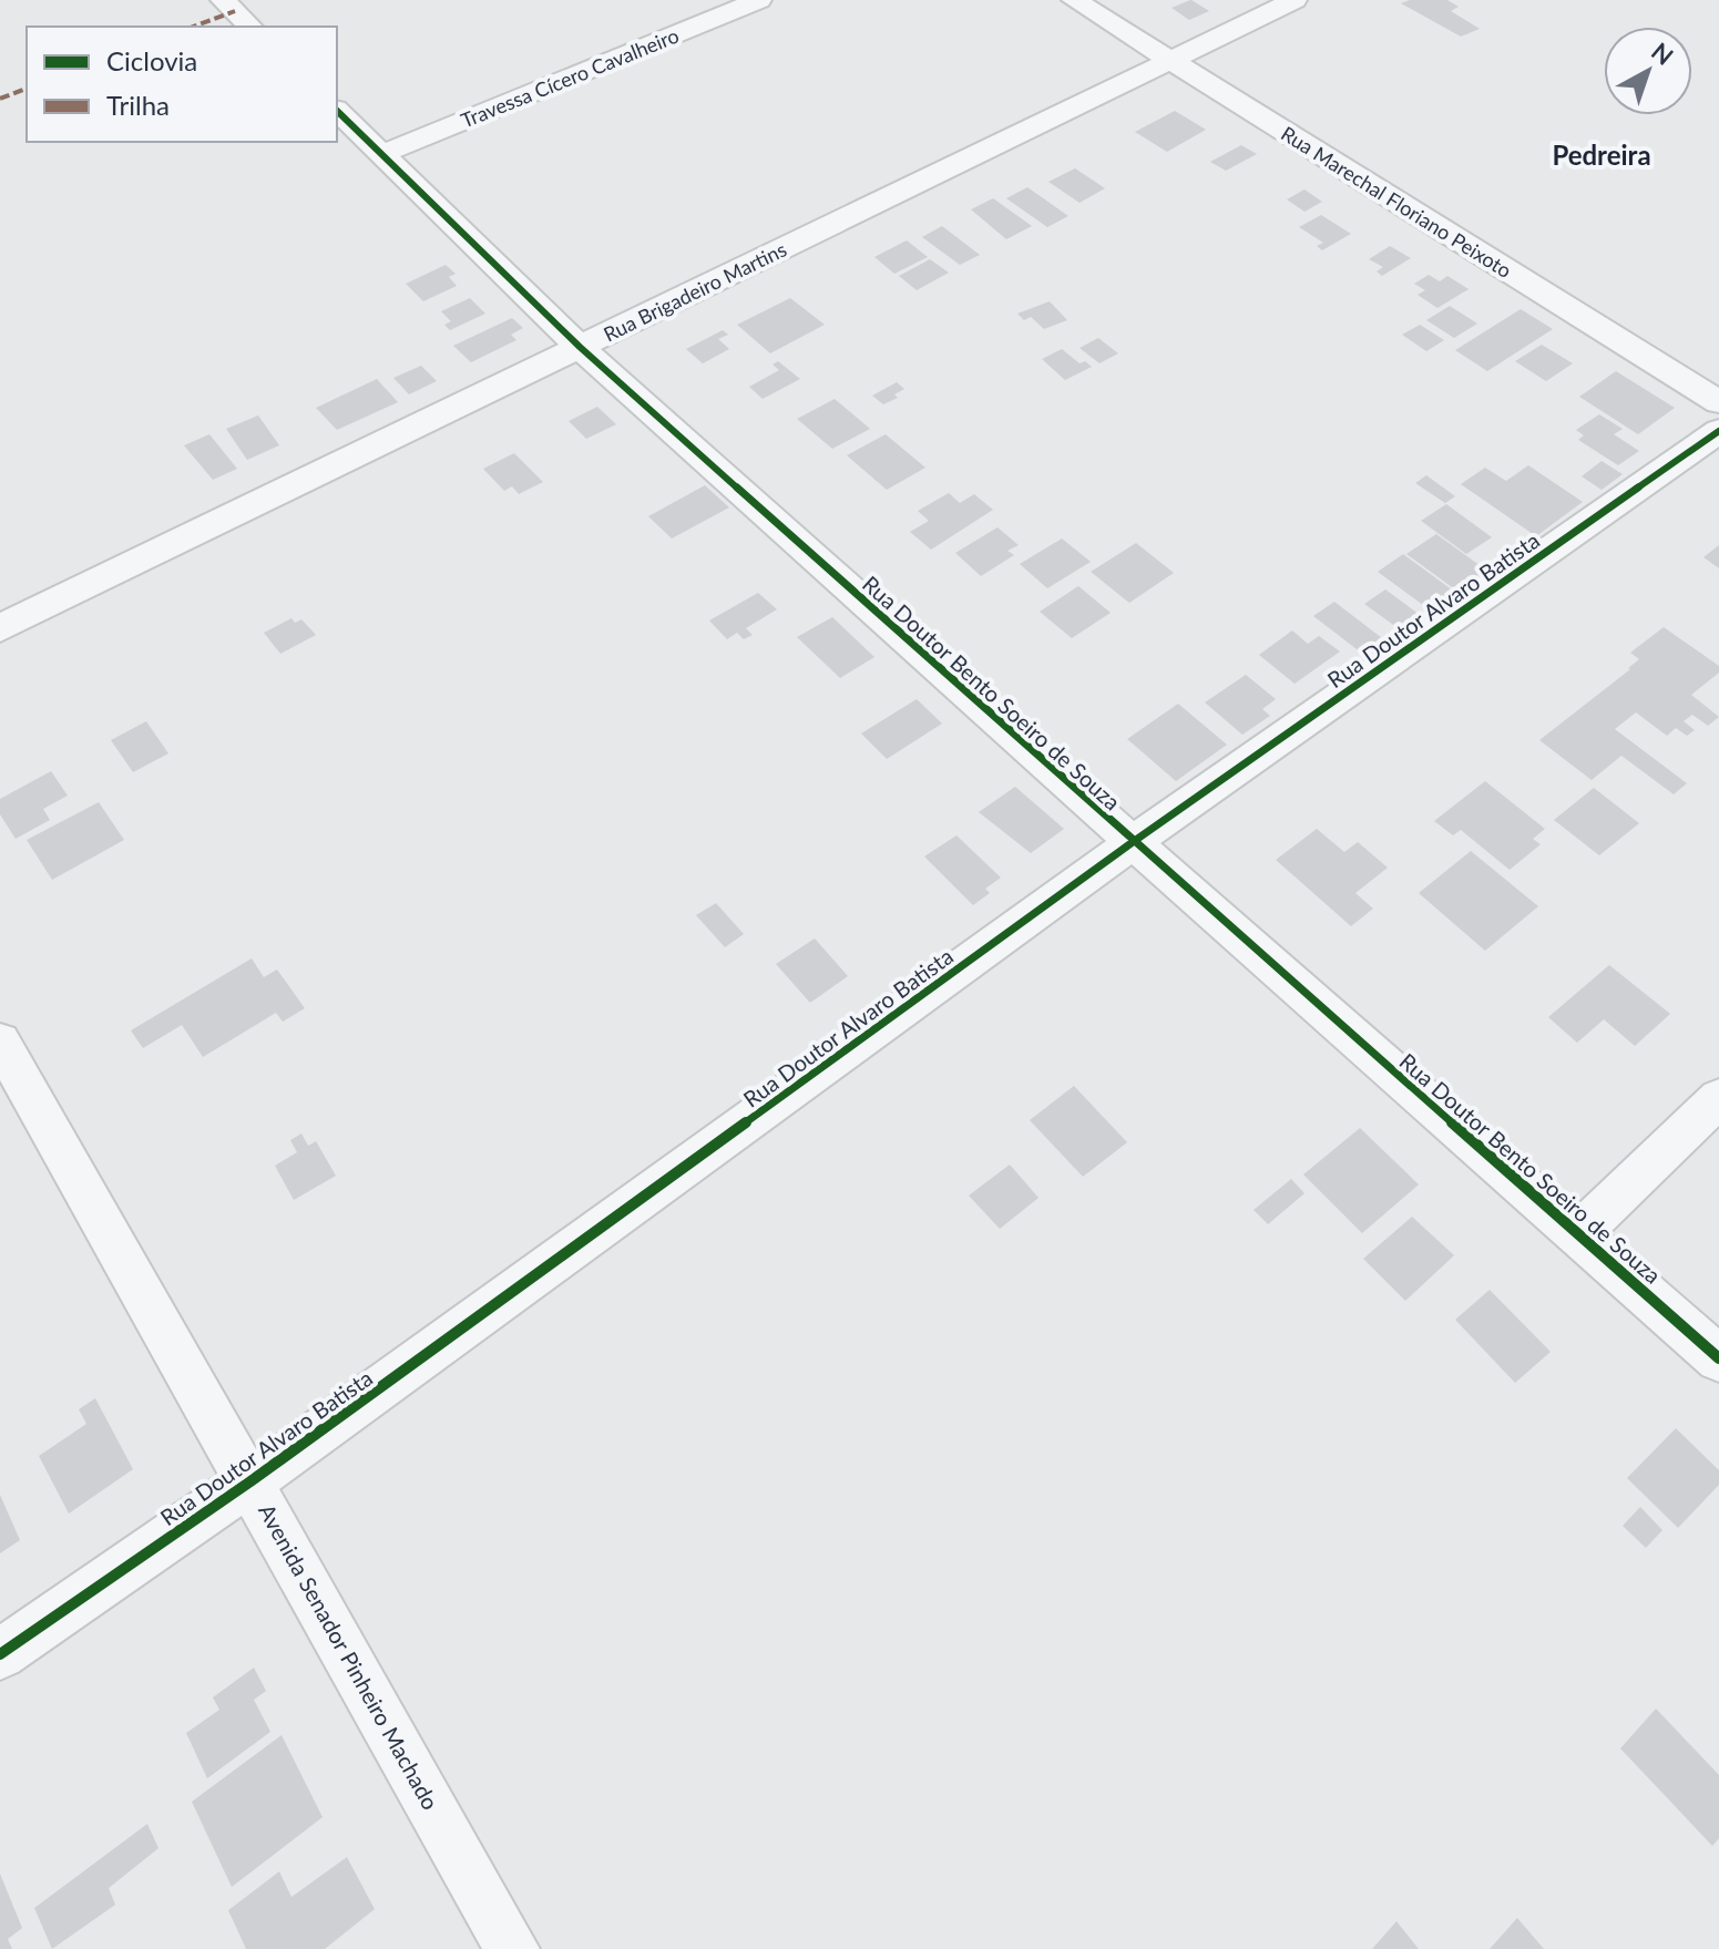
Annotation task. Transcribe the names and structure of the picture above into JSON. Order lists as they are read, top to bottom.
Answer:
{
  "streets": {
    "street": [
      "Travessa Cícero Cavalheiro",
      "Rua Marechal Floriano Peixoto",
      "Rua Brigadeiro Martins",
      "Rua Doutor Alvaro Batista",
      "Rua Doutor Bento Soeiro de Souza",
      "Avenida Senador Pinheiro Machado"
    ]
  },
  "crossings": [
    ["Travessa Cícero Cavalheiro", "Rua Doutor Bento Soeiro de Souza"],
    ["Rua Marechal Floriano Peixoto", "Rua Brigadeiro Martins"],
    ["Rua Brigadeiro Martins", "Rua Doutor Bento Soeiro de Souza"],
    ["Rua Doutor Alvaro Batista", "Rua Doutor Bento Soeiro de Souza"],
    ["Rua Doutor Alvaro Batista", "Avenida Senador Pinheiro Machado"]
  ],
  "districts": ["Pedreira"],
  "legend": ["Ciclovia", "Trilha"],
  "north": "top right"
}
